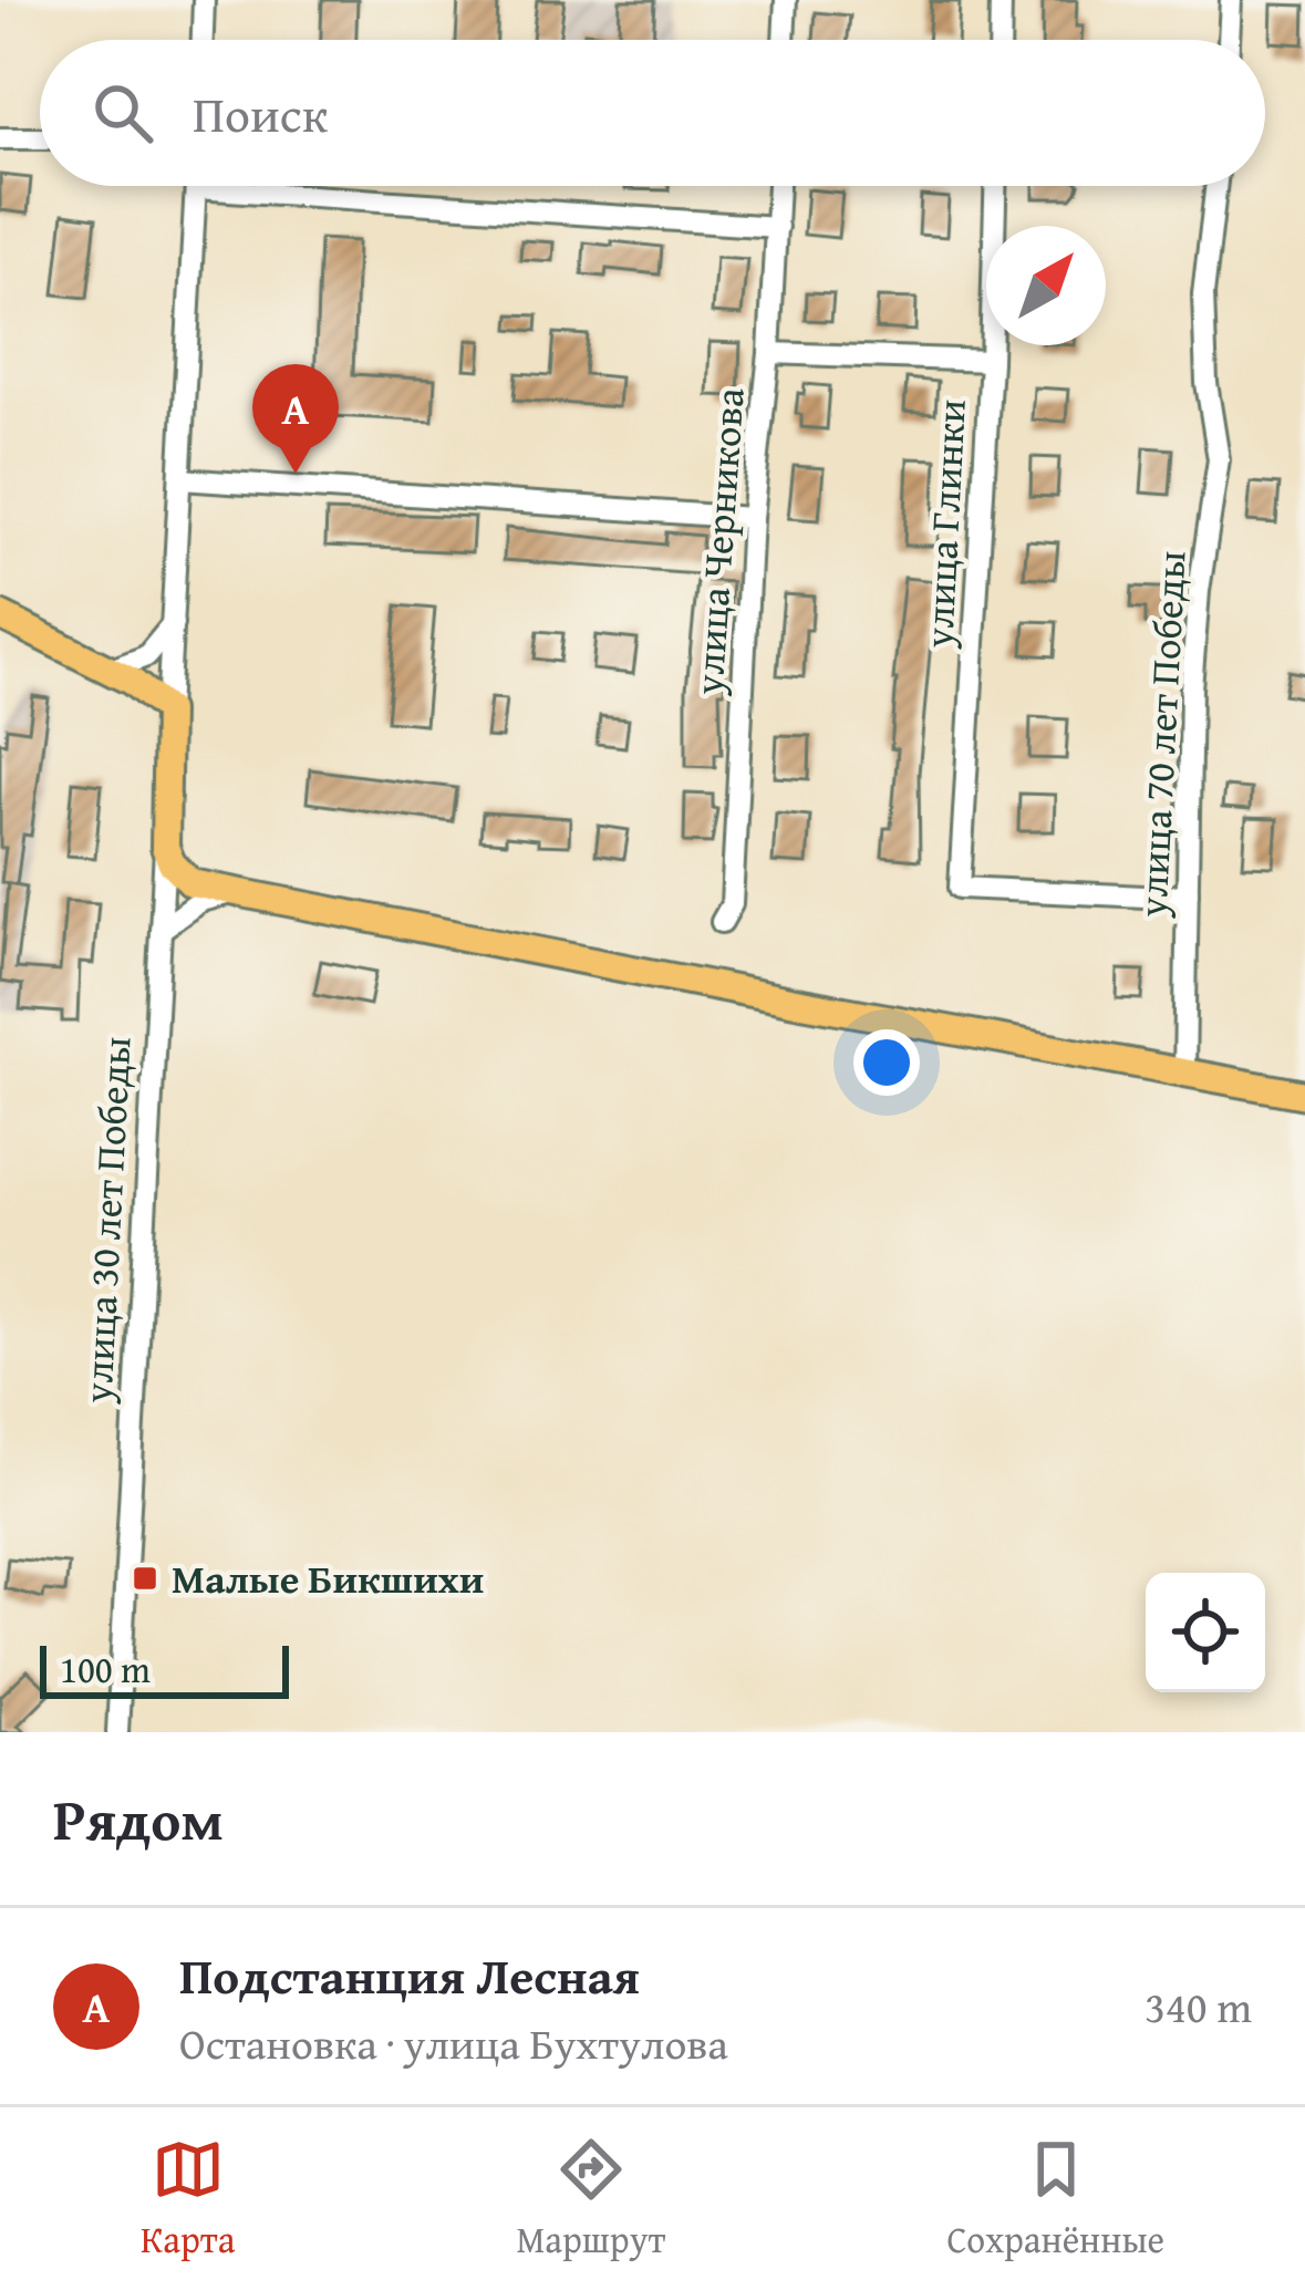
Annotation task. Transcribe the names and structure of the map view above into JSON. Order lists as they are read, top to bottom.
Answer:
{
  "streets": {
    "main road": ["улица 30 лет Победы"],
    "street": ["улица Глинки", "улица Черникова", "улица 70 лет Победы"]
  },
  "crossings": [
    ["улица Глинки", "улица 70 лет Победы"]
  ],
  "places": {
    "transit": ["Малые Бикшихи"]
  },
  "scale_bar": "100 m",
  "north": "top right",
  "page": {
    "search": "Поиск",
    "pins": "A",
    "scale": "100 m",
    "heading": "Рядом",
    "list": [
      {
        "mark": "A",
        "name": "Подстанция Лесная",
        "note": "Остановка · улица Бухтулова",
        "value": "340 m"
      }
    ],
    "nav": ["Карта", "Маршрут", "Сохранённые"]
  }
}
